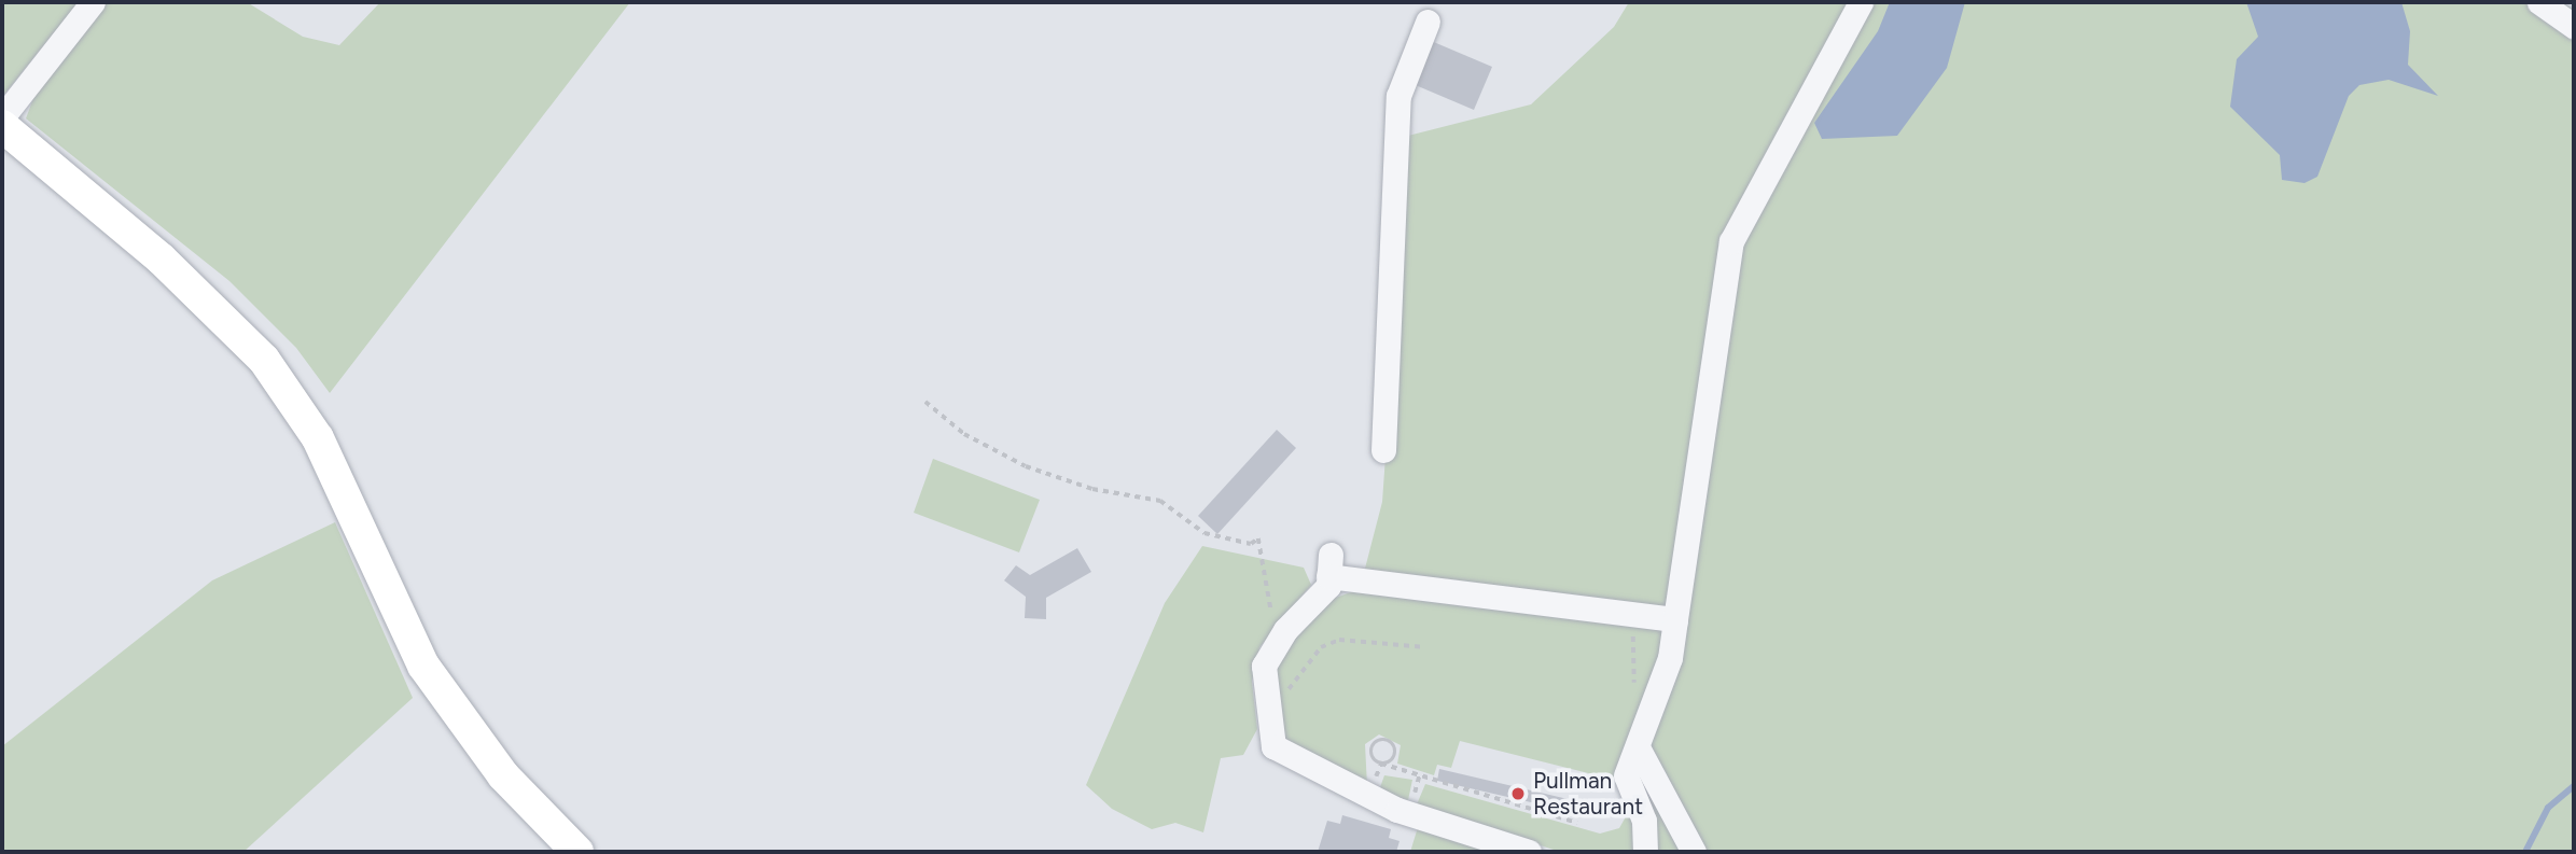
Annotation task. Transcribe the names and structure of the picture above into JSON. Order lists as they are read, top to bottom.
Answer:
{
  "places": ["Pullman Restaurant"]
}
